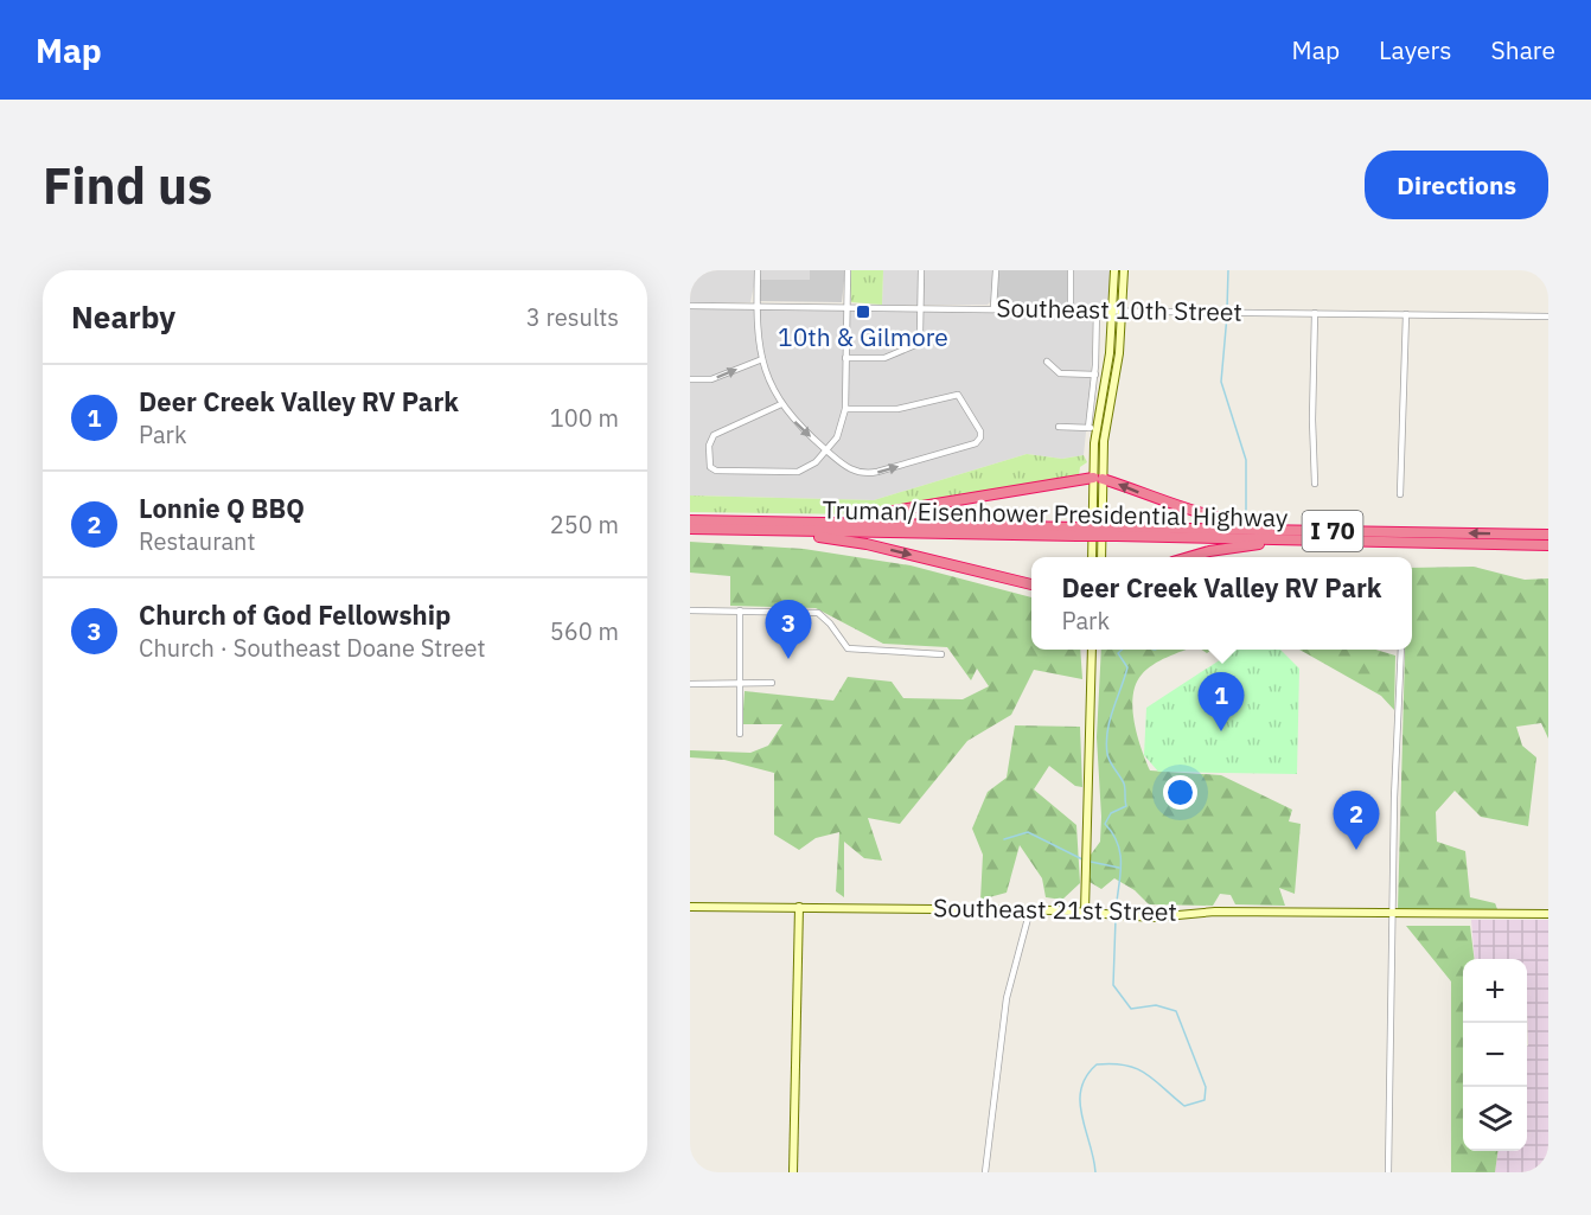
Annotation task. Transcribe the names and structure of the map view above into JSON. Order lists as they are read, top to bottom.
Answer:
{
  "streets": {
    "highway": ["Truman/Eisenhower Presidential Highway", "I 70"],
    "street": ["Southeast 10th Street", "Southeast 21st Street"]
  },
  "places": {
    "transit": ["10th & Gilmore"]
  },
  "page": {
    "header": "Map",
    "nav": ["Map", "Layers", "Share"],
    "buttons": "Directions",
    "title": "Find us",
    "heading": ["Nearby", "3 results"],
    "list": [
      {
        "mark": "1",
        "name": "Deer Creek Valley RV Park",
        "note": "Park",
        "value": "100 m"
      },
      {
        "mark": "2",
        "name": "Lonnie Q BBQ",
        "note": "Restaurant",
        "value": "250 m"
      },
      {
        "mark": "3",
        "name": "Church of God Fellowship",
        "note": "Church · Southeast Doane Street",
        "value": "560 m"
      }
    ],
    "popup": ["Deer Creek Valley RV Park", "Park"],
    "pins": ["3", "1", "2"],
    "map_buttons": ["+", "−"]
  }
}
